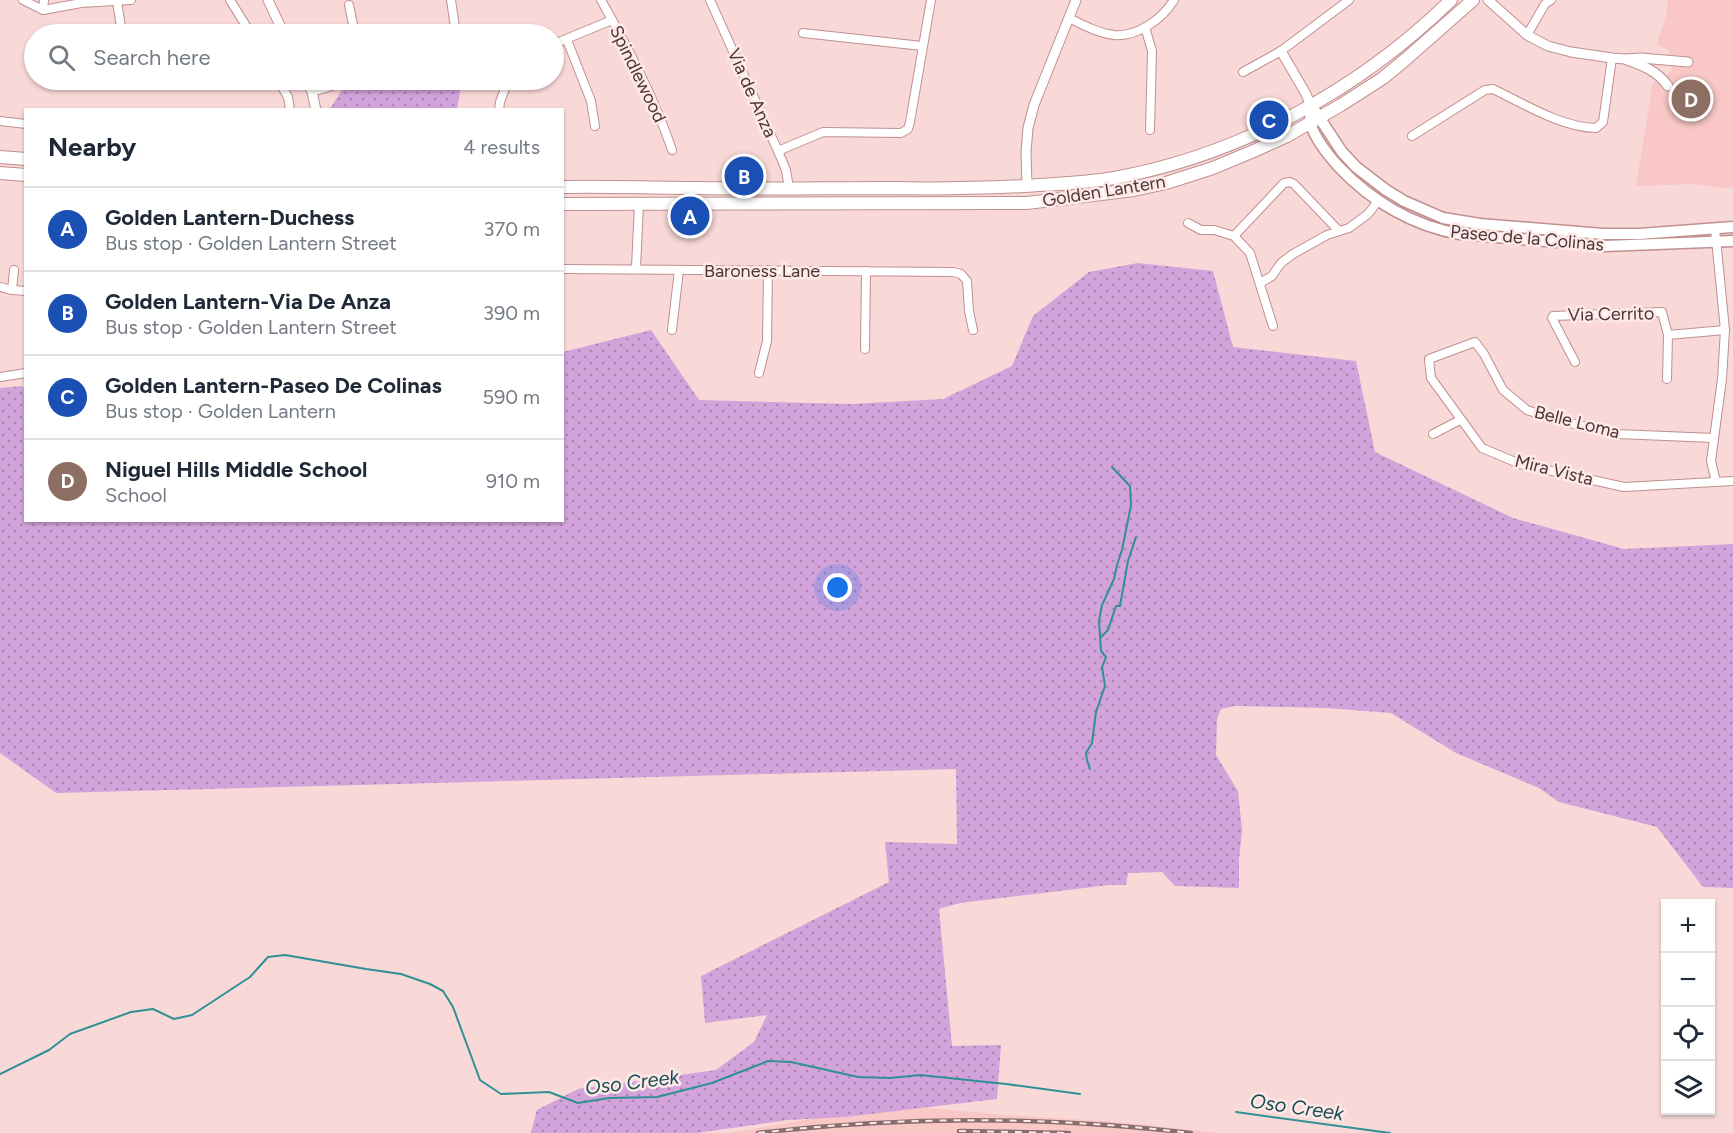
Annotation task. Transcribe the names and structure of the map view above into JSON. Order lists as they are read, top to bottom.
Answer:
{
  "streets": {
    "main road": ["Golden Lantern", "Paseo de la Colinas"],
    "street": [
      "Spindlewood",
      "Via de Anza",
      "Baroness Lane",
      "Via Cerrito",
      "Belle Loma",
      "Mira Vista"
    ]
  },
  "crossings": [
    ["Via de Anza", "Golden Lantern"],
    ["Golden Lantern", "Paseo de la Colinas"],
    ["Belle Loma", "Mira Vista"]
  ],
  "water": ["Oso Creek"],
  "page": {
    "search": "Search here",
    "pins": [
      "D",
      "C",
      "B",
      "A"
    ],
    "heading": ["Nearby", "4 results"],
    "list": [
      {
        "mark": "A",
        "name": "Golden Lantern-Duchess",
        "note": "Bus stop · Golden Lantern Street",
        "value": "370 m"
      },
      {
        "mark": "B",
        "name": "Golden Lantern-Via De Anza",
        "note": "Bus stop · Golden Lantern Street",
        "value": "390 m"
      },
      {
        "mark": "C",
        "name": "Golden Lantern-Paseo De Colinas",
        "note": "Bus stop · Golden Lantern",
        "value": "590 m"
      },
      {
        "mark": "D",
        "name": "Niguel Hills Middle School",
        "note": "School",
        "value": "910 m"
      }
    ],
    "map_buttons": ["+", "−"]
  }
}
